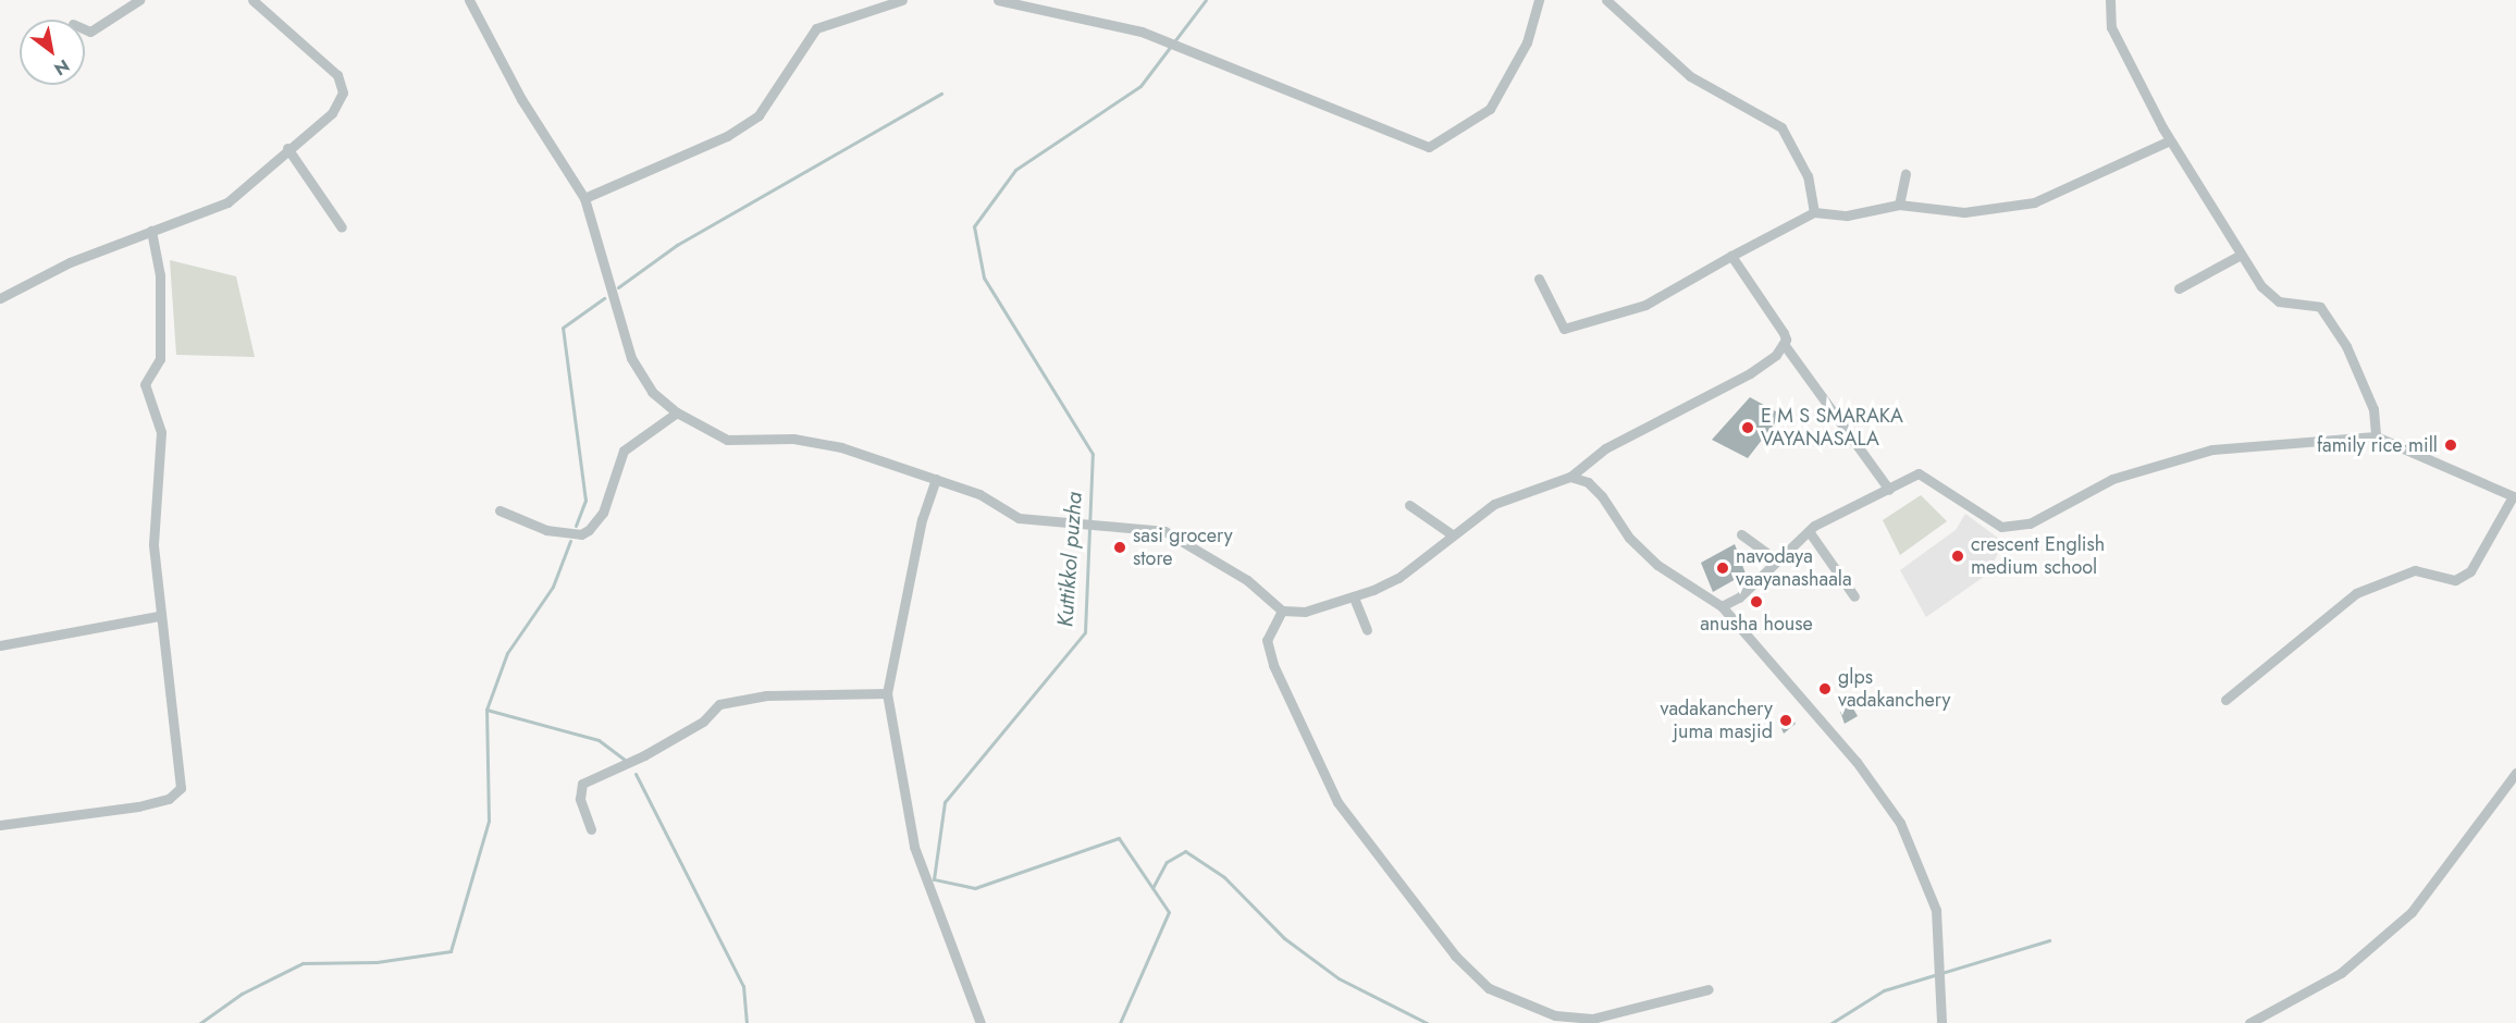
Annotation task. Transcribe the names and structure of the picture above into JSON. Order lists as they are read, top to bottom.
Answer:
{
  "water": ["Kuttikkol puzha"],
  "places": [
    "E M S SMARAKA VAYANASALA",
    "family rice mill",
    "sasi grocery store",
    "crescent English medium school",
    "navodaya vaayanashaala",
    "anusha house",
    "glps vadakanchery",
    "vadakanchery juma masjid"
  ],
  "north": "bottom right"
}
